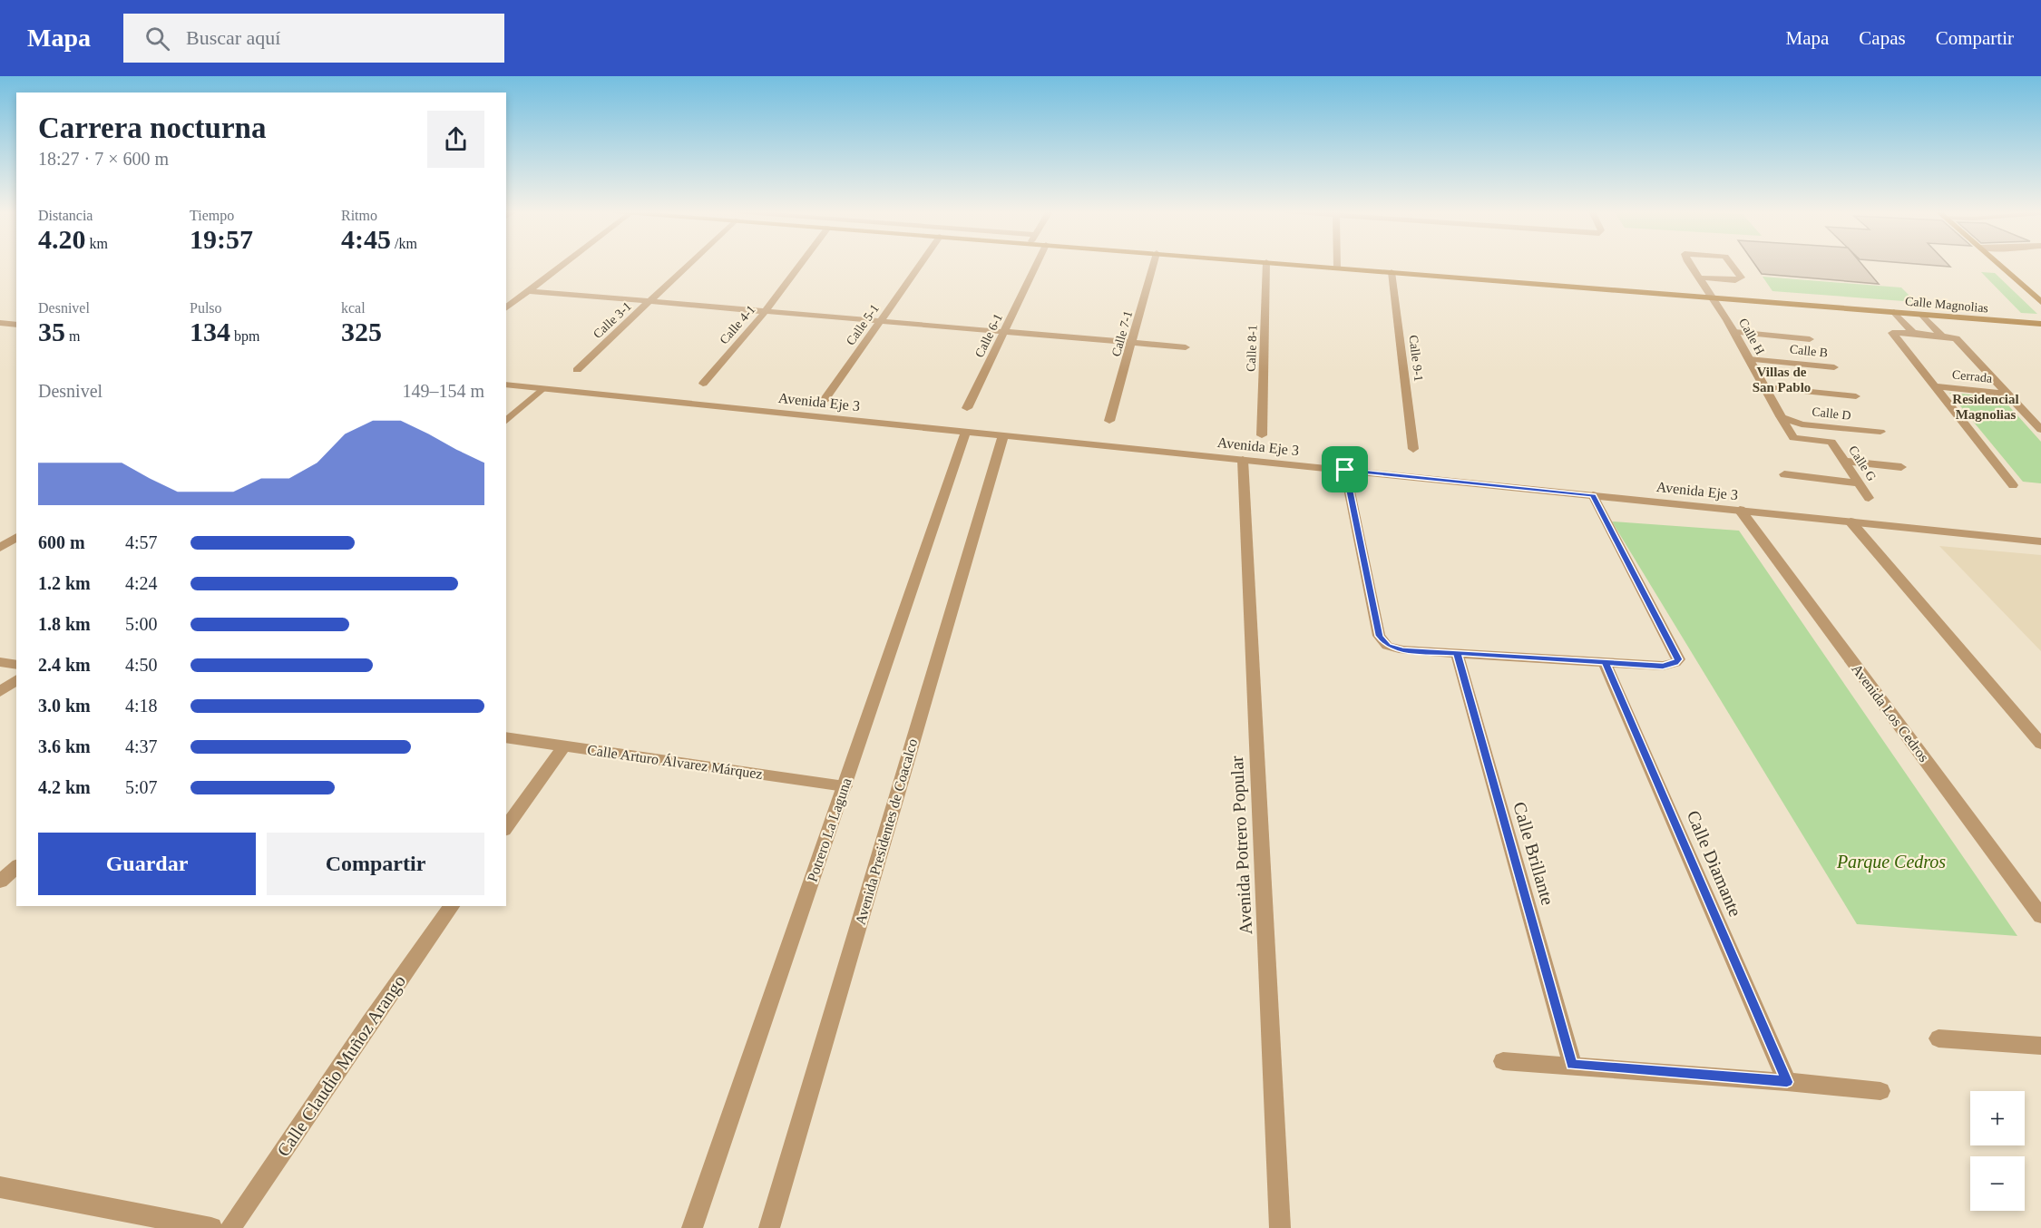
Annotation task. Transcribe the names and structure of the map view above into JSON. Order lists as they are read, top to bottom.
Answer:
{
  "streets": {
    "main road": ["Calle Magnolias"],
    "street": [
      "Calle 3-1",
      "Calle 4-1",
      "Calle 5-1",
      "Calle 7-1",
      "Calle 6-1",
      "Calle H",
      "Calle 8-1",
      "Calle B",
      "Calle 9-1",
      "Cerrada",
      "Avenida Eje 3",
      "Calle D",
      "Calle G",
      "Avenida Los Cedros",
      "Calle Arturo Álvarez Márquez",
      "Potrero La Laguna",
      "Avenida Presidentes de Coacalco",
      "Avenida Potrero Popular",
      "Calle Brillante",
      "Calle Diamante",
      "Calle Claudio Muñoz Arango"
    ]
  },
  "crossings": [
    ["Calle Magnolias", "Calle H"],
    ["Calle Magnolias", "Calle 9-1"],
    ["Calle H", "Calle B"],
    ["Calle H", "Calle D"],
    ["Calle H", "Calle G"],
    ["Avenida Eje 3", "Avenida Los Cedros"],
    ["Avenida Eje 3", "Potrero La Laguna"],
    ["Avenida Eje 3", "Avenida Presidentes de Coacalco"],
    ["Avenida Eje 3", "Avenida Potrero Popular"],
    ["Calle D", "Calle G"],
    ["Calle Arturo Álvarez Márquez", "Potrero La Laguna"]
  ],
  "districts": ["Villas de San Pablo", "Residencial Magnolias"],
  "parks": ["Parque Cedros"],
  "page": {
    "header": "Mapa",
    "search": "Buscar aquí",
    "nav": ["Mapa", "Capas", "Compartir"],
    "heading": ["Carrera nocturna", "18:27 · 7 × 600 m"],
    "stats": [
      ["Distancia", "4.20 km"],
      ["Tiempo", "19:57"],
      ["Ritmo", "4:45 /km"],
      ["Desnivel", "35 m"],
      ["Pulso", "134 bpm"],
      ["kcal", "325"]
    ],
    "chart": ["Desnivel", "149–154 m"],
    "list": [
      {
        "name": "600 m",
        "note": "4:57"
      },
      {
        "name": "1.2 km",
        "note": "4:24"
      },
      {
        "name": "1.8 km",
        "note": "5:00"
      },
      {
        "name": "2.4 km",
        "note": "4:50"
      },
      {
        "name": "3.0 km",
        "note": "4:18"
      },
      {
        "name": "3.6 km",
        "note": "4:37"
      },
      {
        "name": "4.2 km",
        "note": "5:07"
      }
    ],
    "buttons": ["Guardar", "Compartir"],
    "map_buttons": ["+", "−"]
  }
}
